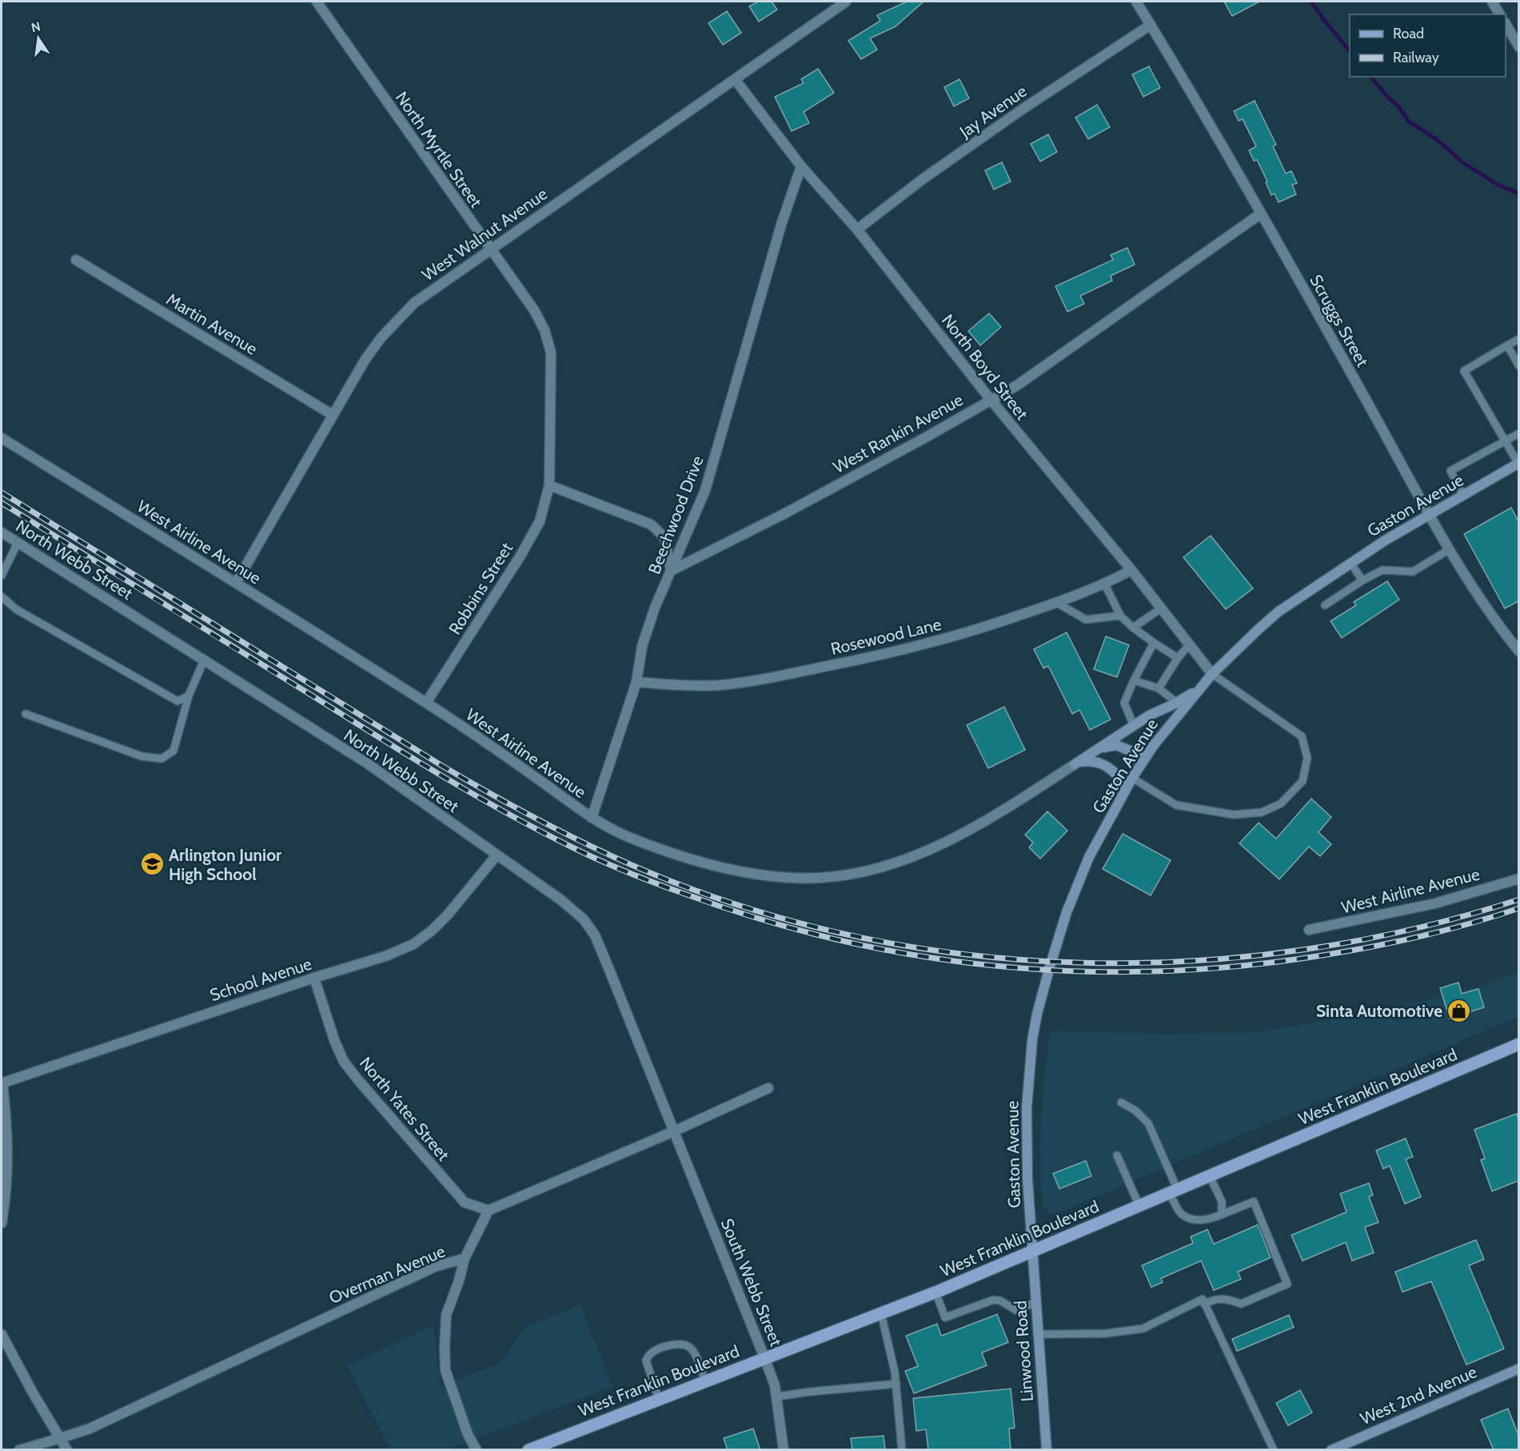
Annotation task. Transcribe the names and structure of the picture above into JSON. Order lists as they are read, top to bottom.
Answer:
{
  "streets": {
    "main road": [
      "Gaston Avenue",
      "West Franklin Boulevard",
      "Linwood Road",
      "West 2nd Avenue"
    ],
    "street": [
      "Jay Avenue",
      "North Myrtle Street",
      "West Walnut Avenue",
      "Scruggs Street",
      "Martin Avenue",
      "North Boyd Street",
      "West Rankin Avenue",
      "Beechwood Drive",
      "West Airline Avenue",
      "North Webb Street",
      "Robbins Street",
      "Rosewood Lane",
      "School Avenue",
      "North Yates Street",
      "Overman Avenue",
      "South Webb Street"
    ]
  },
  "crossings": [
    ["Jay Avenue", "Scruggs Street"],
    ["Jay Avenue", "North Boyd Street"],
    ["North Myrtle Street", "West Walnut Avenue"],
    ["North Myrtle Street", "Robbins Street"],
    ["West Walnut Avenue", "Martin Avenue"],
    ["West Walnut Avenue", "North Boyd Street"],
    ["West Walnut Avenue", "West Airline Avenue"],
    ["Scruggs Street", "West Rankin Avenue"],
    ["Scruggs Street", "Gaston Avenue"],
    ["North Boyd Street", "West Rankin Avenue"],
    ["North Boyd Street", "Gaston Avenue"],
    ["North Boyd Street", "Beechwood Drive"],
    ["North Boyd Street", "Rosewood Lane"],
    ["West Rankin Avenue", "Beechwood Drive"],
    ["Gaston Avenue", "West Franklin Boulevard"],
    ["Gaston Avenue", "Linwood Road"],
    ["Beechwood Drive", "West Airline Avenue"],
    ["Beechwood Drive", "Rosewood Lane"],
    ["West Airline Avenue", "Robbins Street"],
    ["North Webb Street", "School Avenue"],
    ["North Webb Street", "South Webb Street"],
    ["School Avenue", "North Yates Street"],
    ["West Franklin Boulevard", "South Webb Street"],
    ["West Franklin Boulevard", "Linwood Road"],
    ["North Yates Street", "Overman Avenue"]
  ],
  "places": {
    "school or university": ["Arlington Junior High School"],
    "shop": ["Sinta Automotive"]
  },
  "legend": ["Road", "Railway"],
  "north": "top"
}
